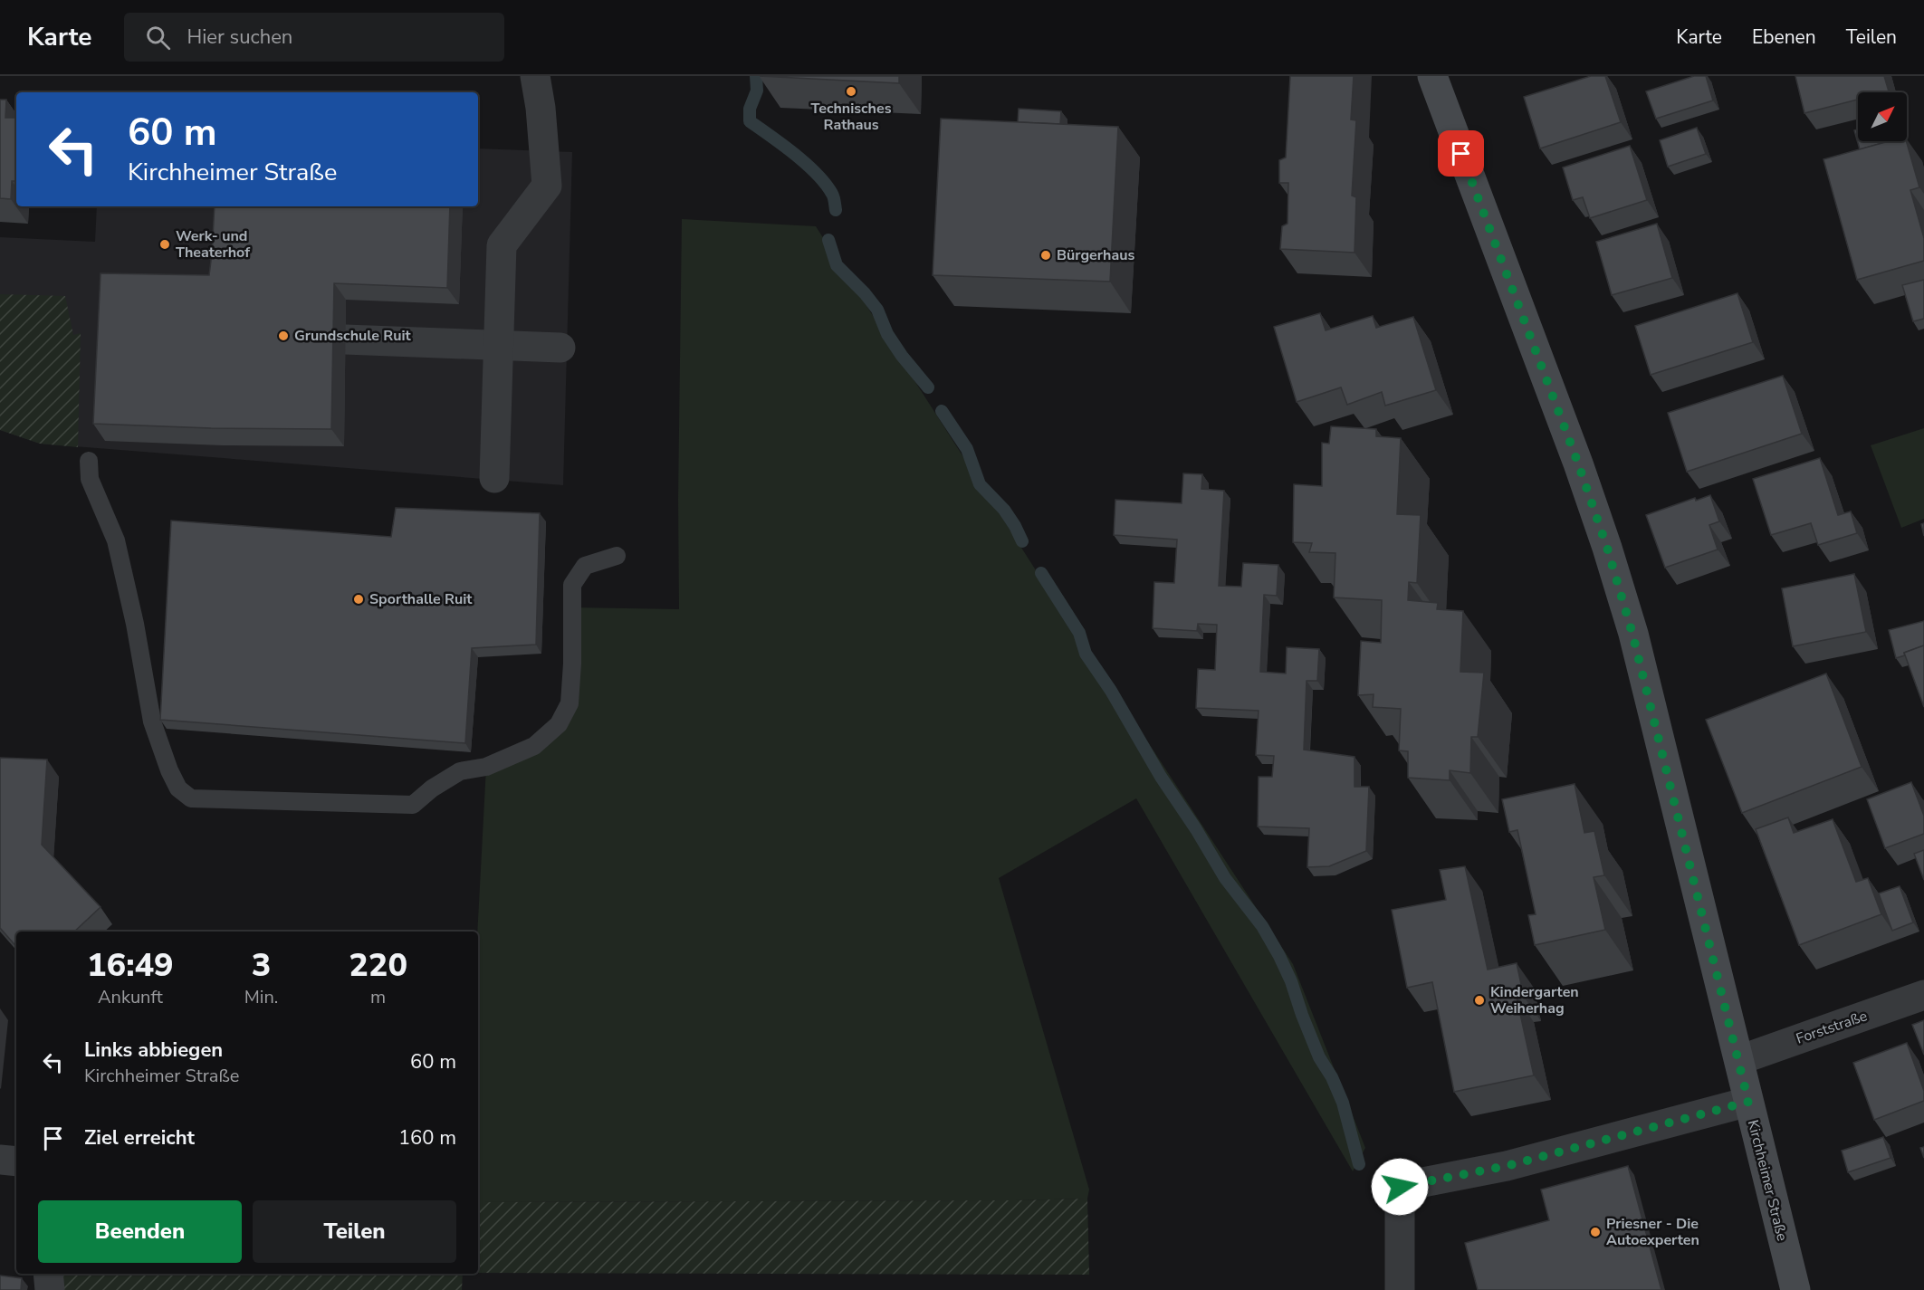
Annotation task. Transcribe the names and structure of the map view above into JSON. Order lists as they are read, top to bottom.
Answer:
{
  "streets": {
    "main road": ["Kirchheimer Straße"],
    "street": ["Forststraße"]
  },
  "crossings": [
    ["Forststraße", "Kirchheimer Straße"]
  ],
  "places": [
    "Technisches Rathaus",
    "Werk- und Theaterhof",
    "Bürgerhaus",
    "Grundschule Ruit",
    "Sporthalle Ruit",
    "Kindergarten Weiherhag",
    "Priesner - Die Autoexperten"
  ],
  "north": "top right",
  "page": {
    "header": "Karte",
    "search": "Hier suchen",
    "nav": ["Karte", "Ebenen", "Teilen"],
    "turn": ["60 m", "Kirchheimer Straße"],
    "eta": [
      "16:49",
      "Ankunft",
      "3",
      "Min.",
      "220",
      "m"
    ],
    "list": [
      {
        "name": "Links abbiegen",
        "note": "Kirchheimer Straße",
        "value": "60 m"
      },
      {
        "name": "Ziel erreicht",
        "value": "160 m"
      }
    ],
    "buttons": ["Beenden", "Teilen"]
  }
}
